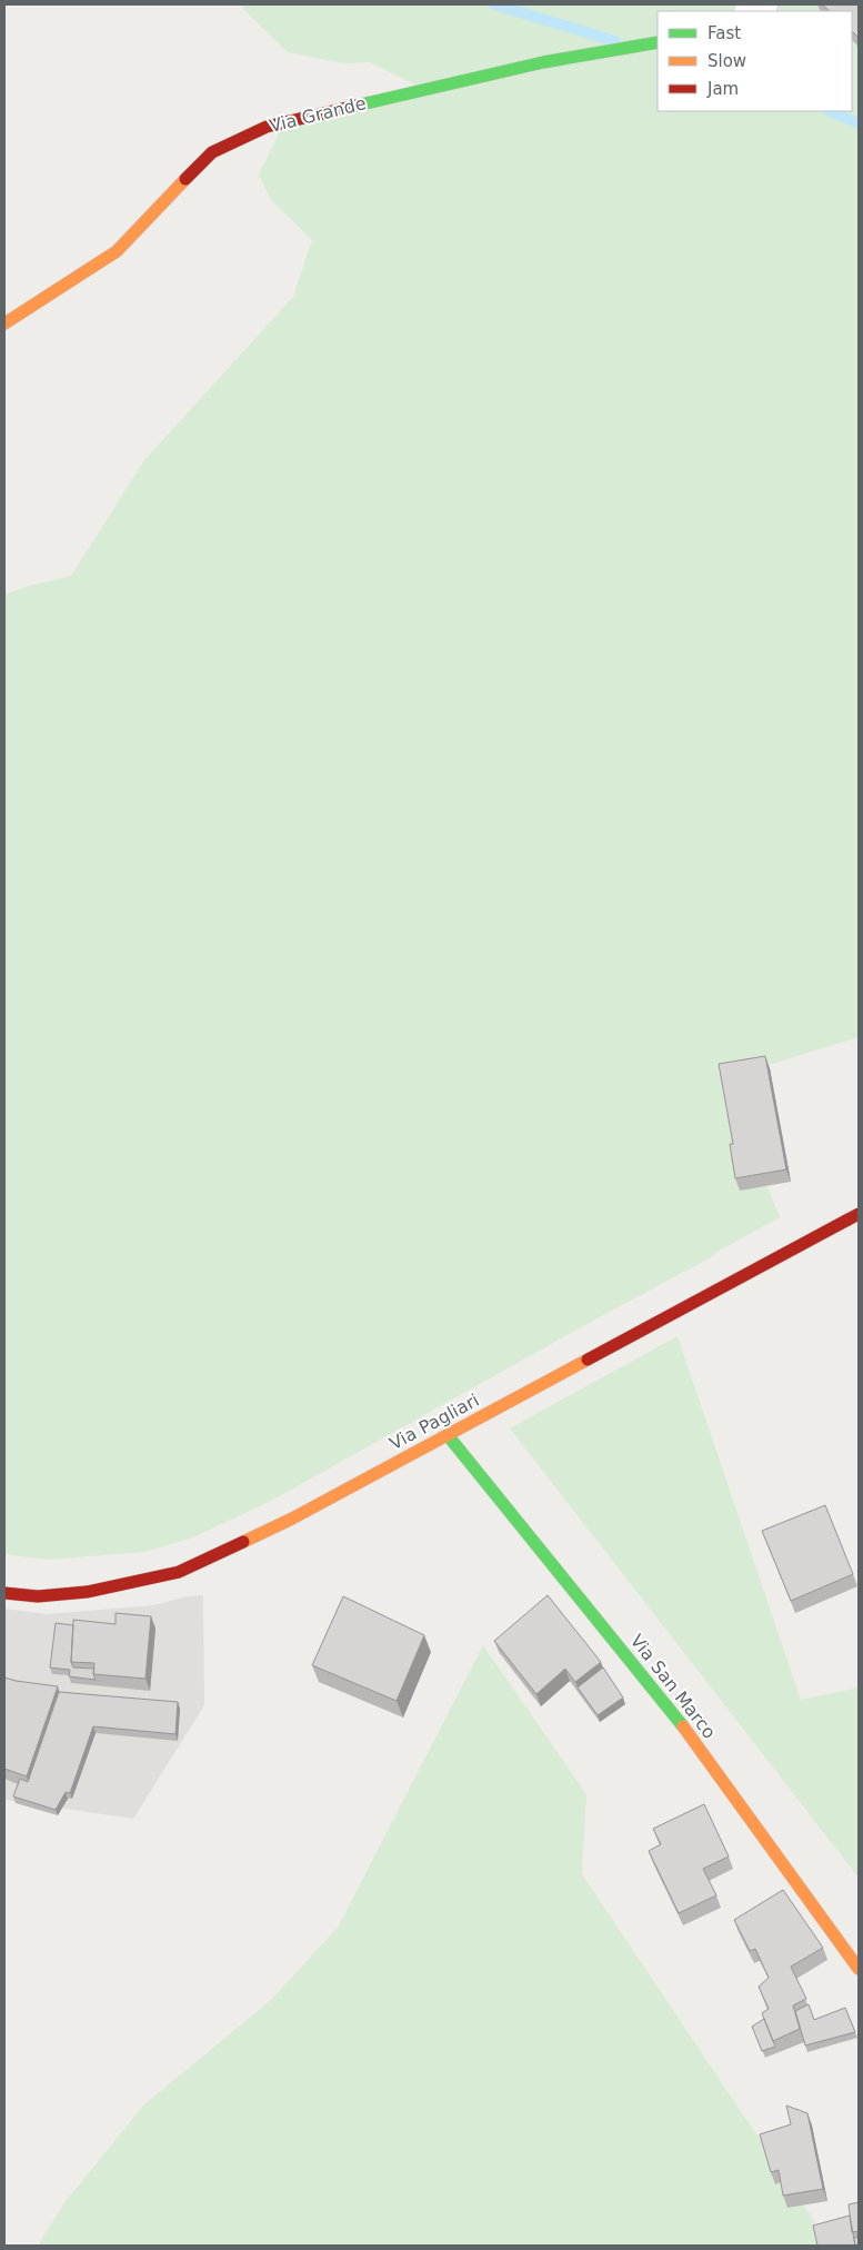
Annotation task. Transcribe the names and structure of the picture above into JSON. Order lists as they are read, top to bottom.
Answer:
{
  "streets": {
    "street": ["Via Grande", "Via Pagliari", "Via San Marco"]
  },
  "crossings": [
    ["Via Pagliari", "Via San Marco"]
  ],
  "legend": ["Fast", "Slow", "Jam"]
}
